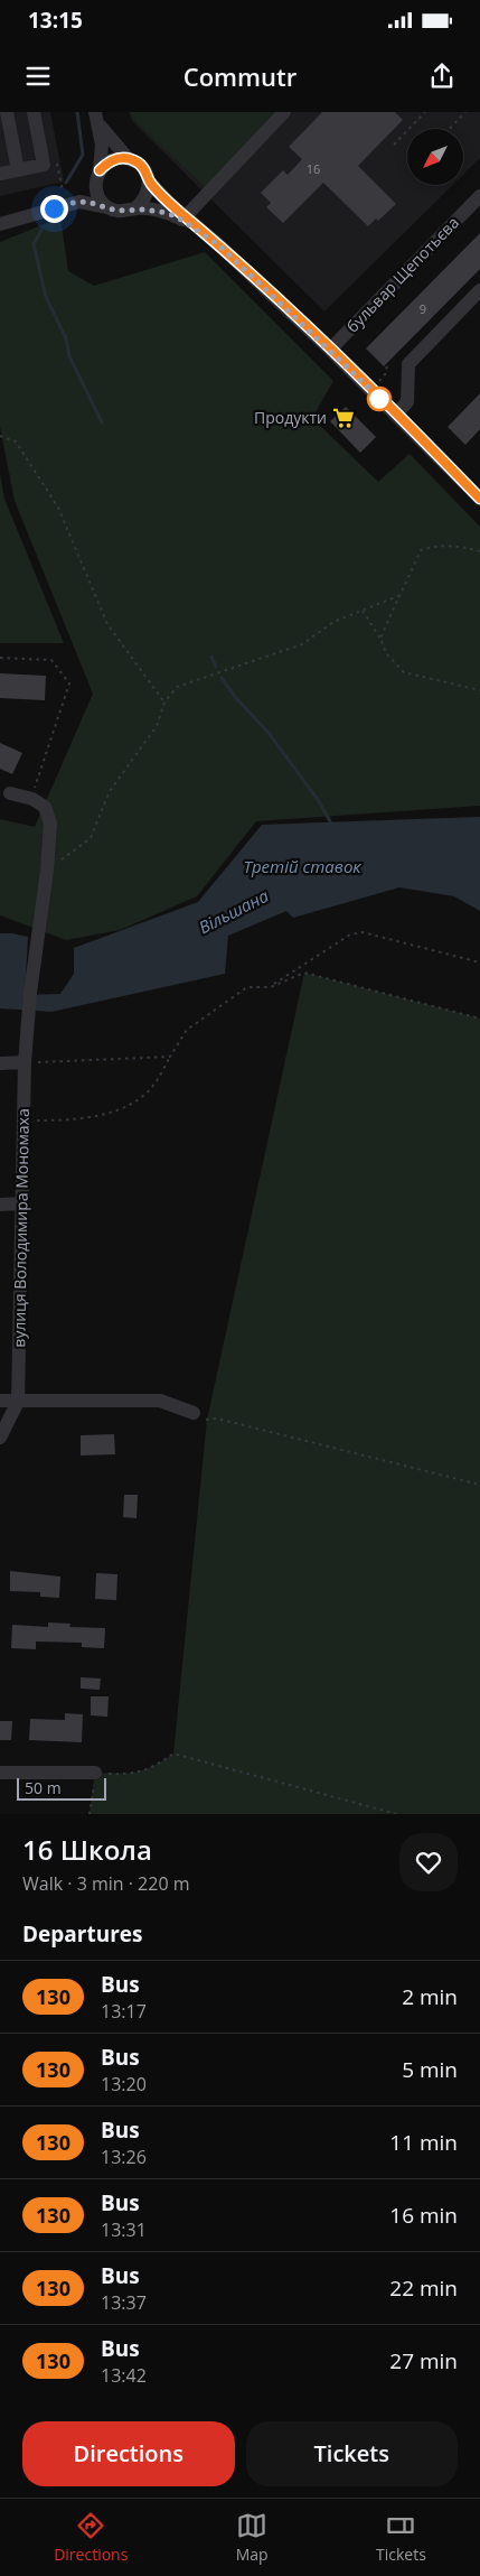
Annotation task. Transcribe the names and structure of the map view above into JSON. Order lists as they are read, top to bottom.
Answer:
{
  "streets": {
    "street": ["бульвар Щепотьєва", "вулиця Володимира Мономаха"]
  },
  "water": ["Третій ставок", "Вільшана"],
  "places": {
    "supermarket": ["Продукти"]
  },
  "lines": ["bus line 130"],
  "house_numbers": ["16", "9"],
  "scale_bar": "50 m",
  "north": "bottom left",
  "page": {
    "status": "13:15",
    "header": "Commutr",
    "scale": "50 m",
    "heading": [
      ["16 Школа", "Walk · 3 min · 220 m"],
      "Departures"
    ],
    "list": [
      {
        "mark": "130",
        "name": "Bus",
        "note": "13:17",
        "value": "2 min"
      },
      {
        "mark": "130",
        "name": "Bus",
        "note": "13:20",
        "value": "5 min"
      },
      {
        "mark": "130",
        "name": "Bus",
        "note": "13:26",
        "value": "11 min"
      },
      {
        "mark": "130",
        "name": "Bus",
        "note": "13:31",
        "value": "16 min"
      },
      {
        "mark": "130",
        "name": "Bus",
        "note": "13:37",
        "value": "22 min"
      },
      {
        "mark": "130",
        "name": "Bus",
        "note": "13:42",
        "value": "27 min"
      }
    ],
    "buttons": ["Directions", "Tickets"],
    "tabs": ["Directions", "Map", "Tickets"]
  }
}
